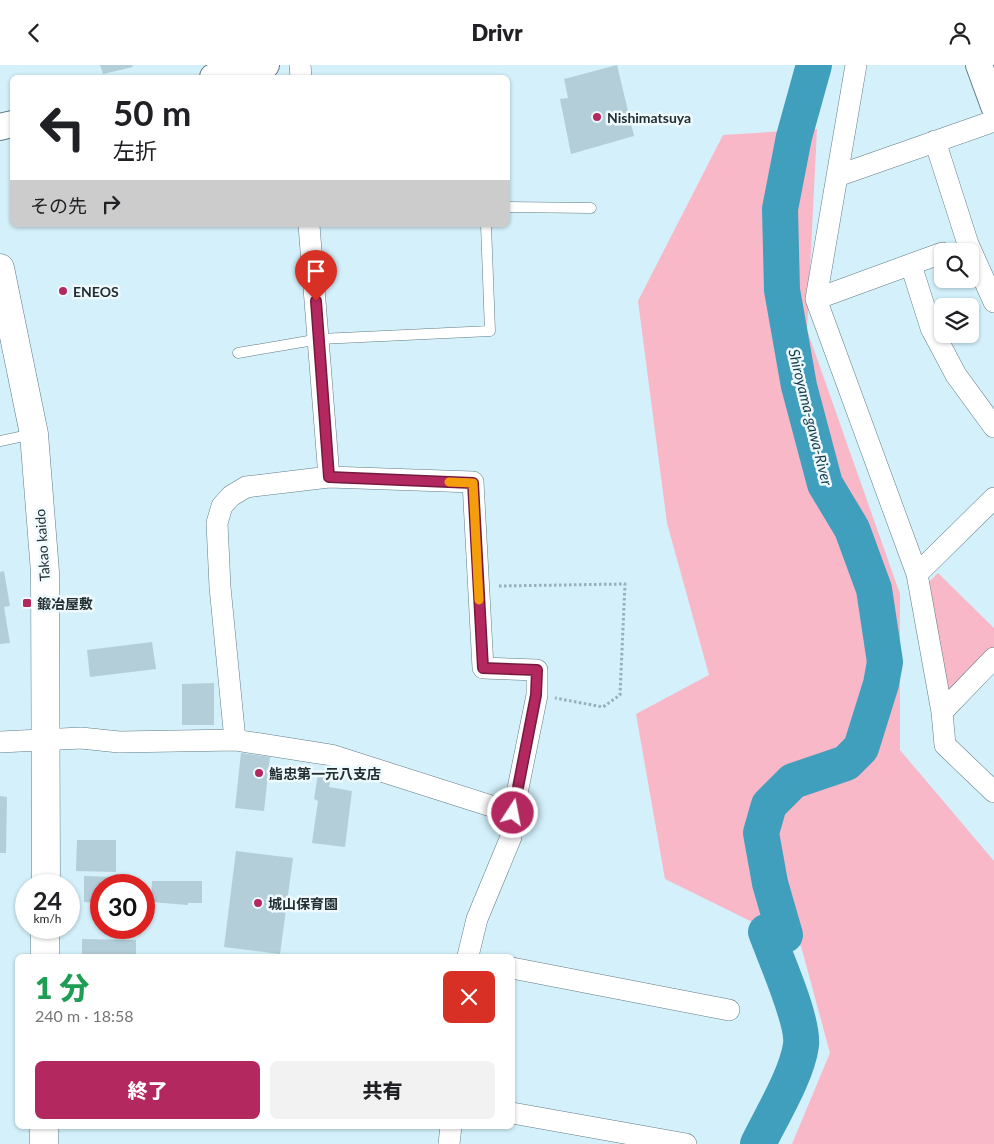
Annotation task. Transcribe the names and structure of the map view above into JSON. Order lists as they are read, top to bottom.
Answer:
{
  "streets": {
    "main road": ["Takao kaido"]
  },
  "water": ["Shiroyama-gawa-River"],
  "places": {
    "other": [
      "Nishimatsuya",
      "ENEOS",
      "鮨忠第一元八支店",
      "城山保育園"
    ],
    "transit": ["鍛冶屋敷"]
  },
  "page": {
    "header": "Drivr",
    "turn": ["50 m", "左折"],
    "then": "その先",
    "speed": "24 km/h",
    "limit": "30",
    "heading": ["1 分", "240 m · 18:58"],
    "buttons": ["終了", "共有"]
  }
}
